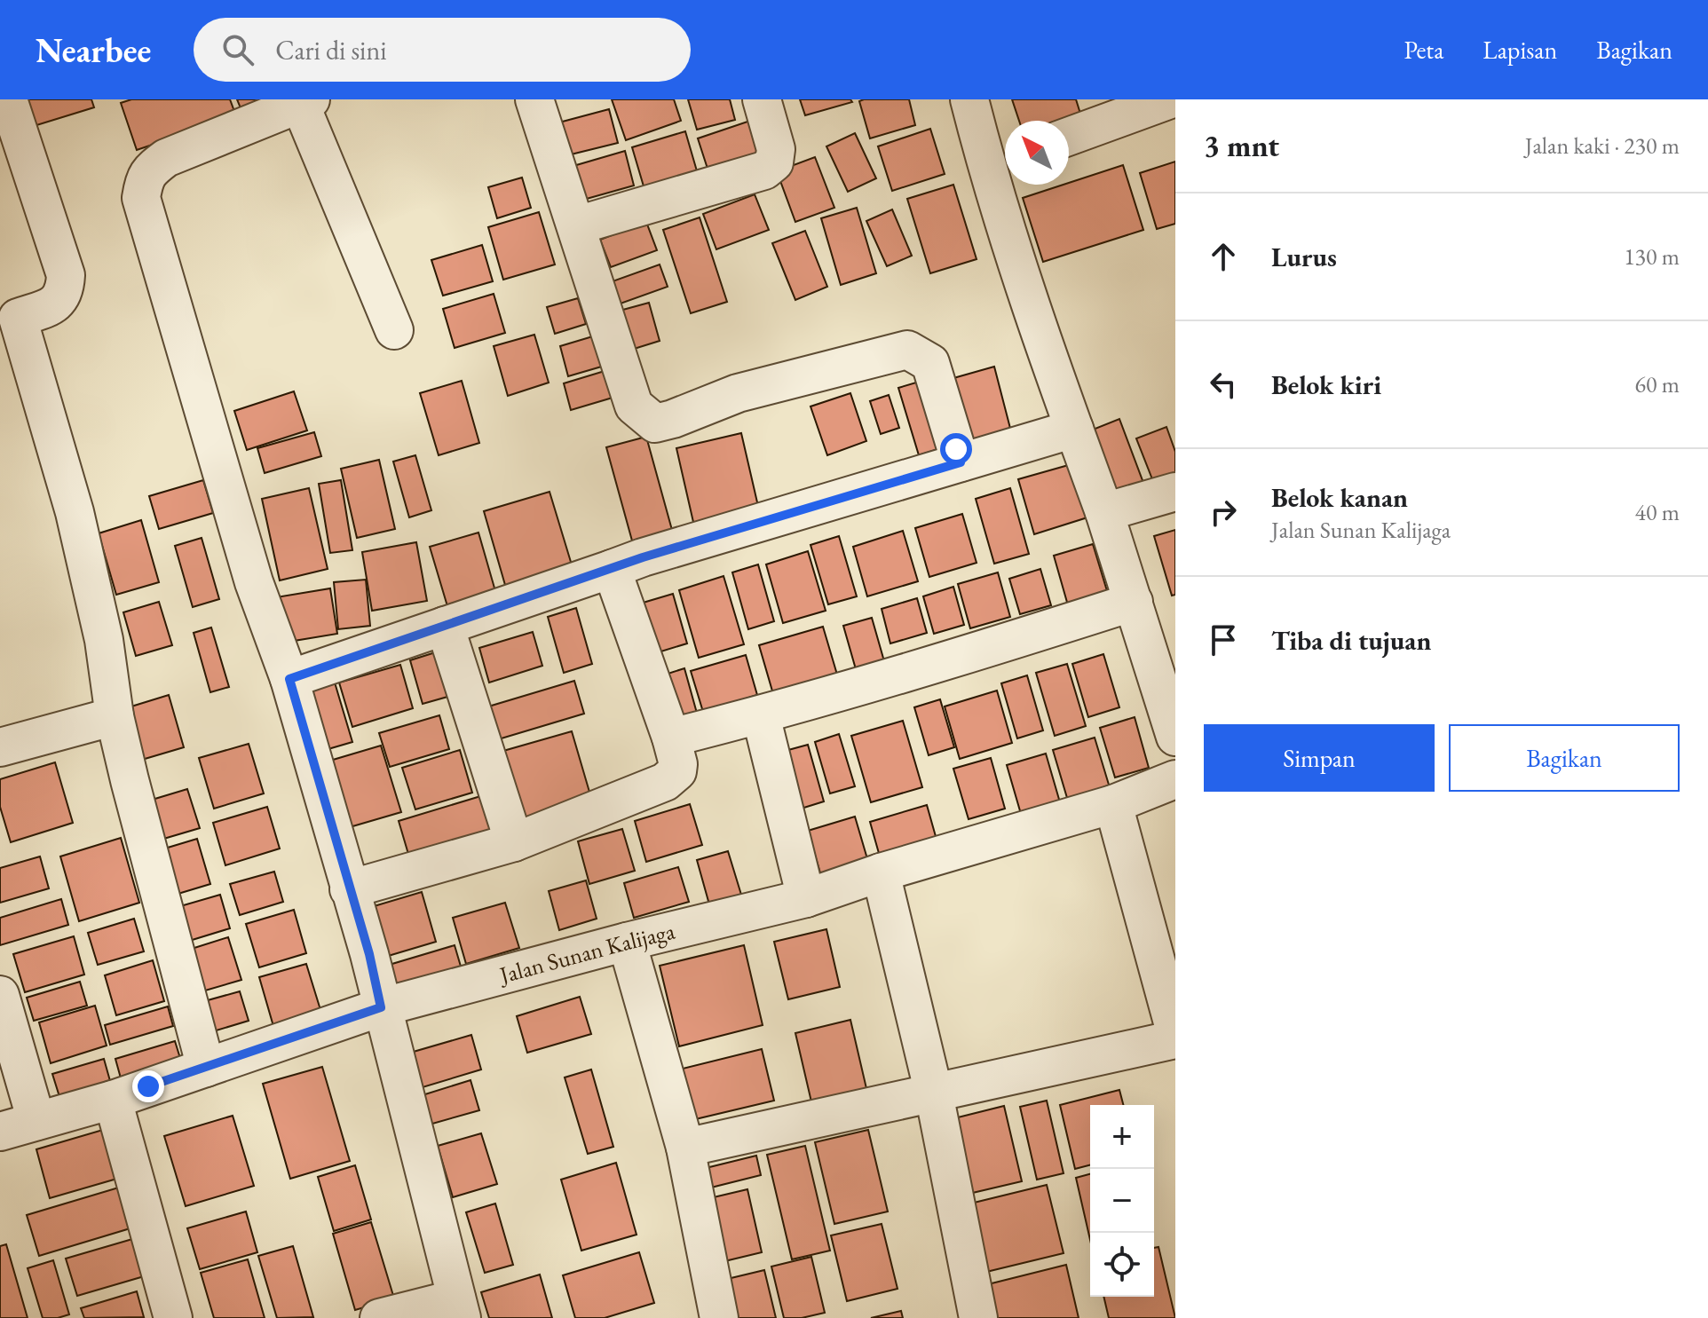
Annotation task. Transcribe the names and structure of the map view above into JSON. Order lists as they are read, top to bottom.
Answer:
{
  "streets": {
    "street": ["Jalan Sunan Kalijaga"]
  },
  "north": "top left",
  "page": {
    "header": "Nearbee",
    "search": "Cari di sini",
    "nav": ["Peta", "Lapisan", "Bagikan"],
    "heading": ["3 mnt", "Jalan kaki · 230 m"],
    "list": [
      ["Lurus", "130 m"],
      ["Belok kiri", "60 m"],
      ["Belok kanan", "Jalan Sunan Kalijaga", "40 m"],
      "Tiba di tujuan"
    ],
    "buttons": ["Simpan", "Bagikan"],
    "map_buttons": ["+", "−"]
  }
}
